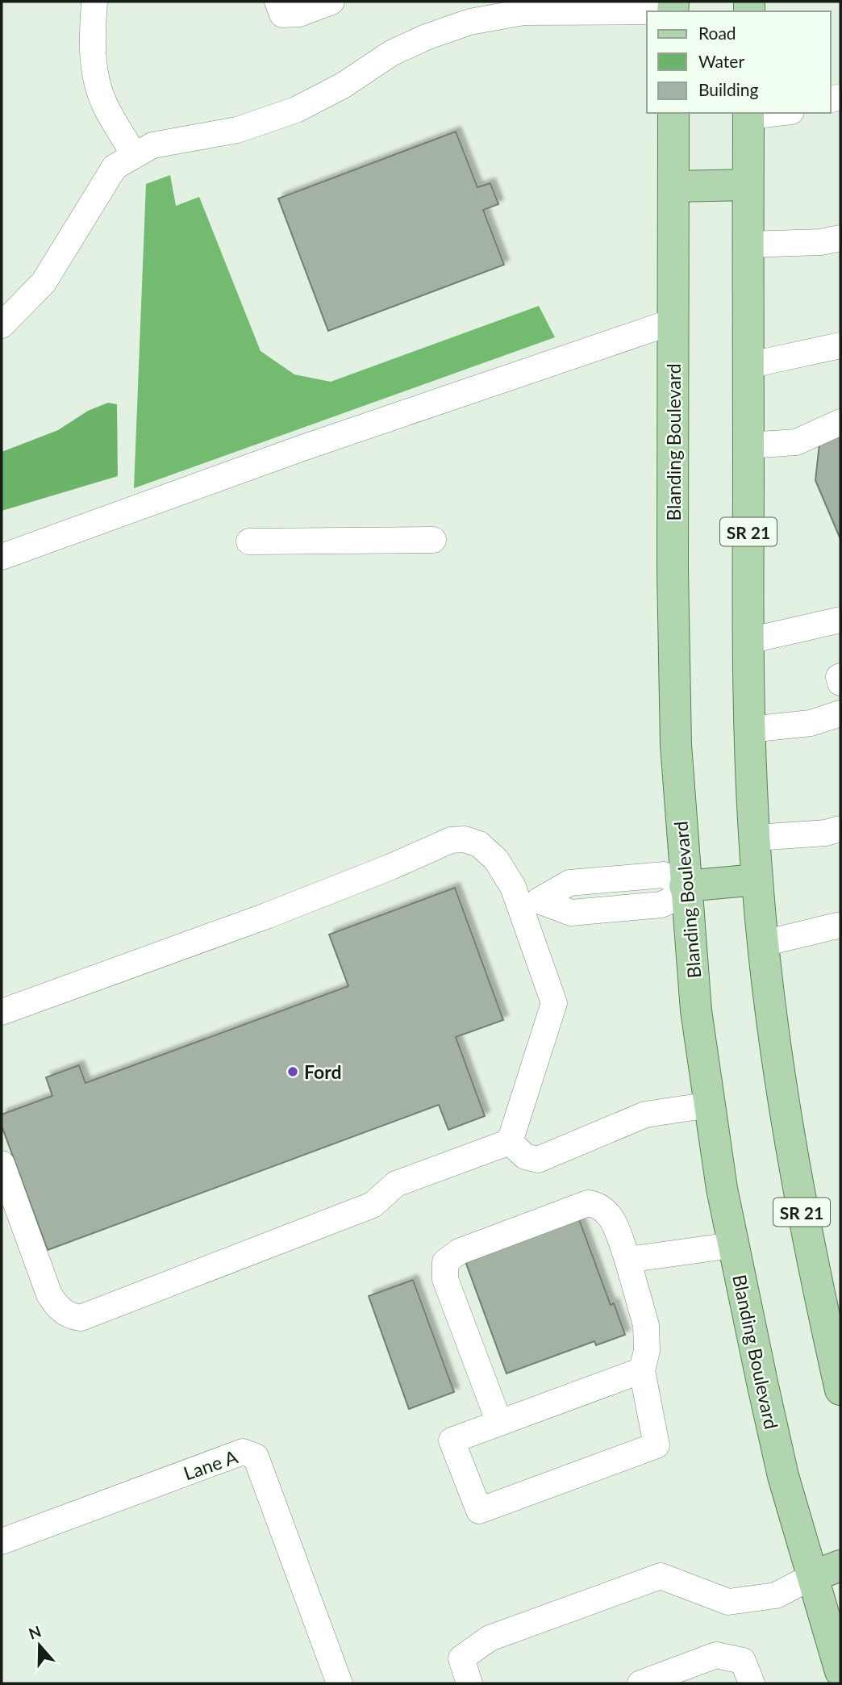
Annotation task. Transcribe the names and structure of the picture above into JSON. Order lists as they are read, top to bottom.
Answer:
{
  "streets": {
    "main road": ["Blanding Boulevard", "SR 21"],
    "street": ["Lane A"]
  },
  "places": ["Ford"],
  "legend": ["Road", "Water", "Building"],
  "north": "top"
}
